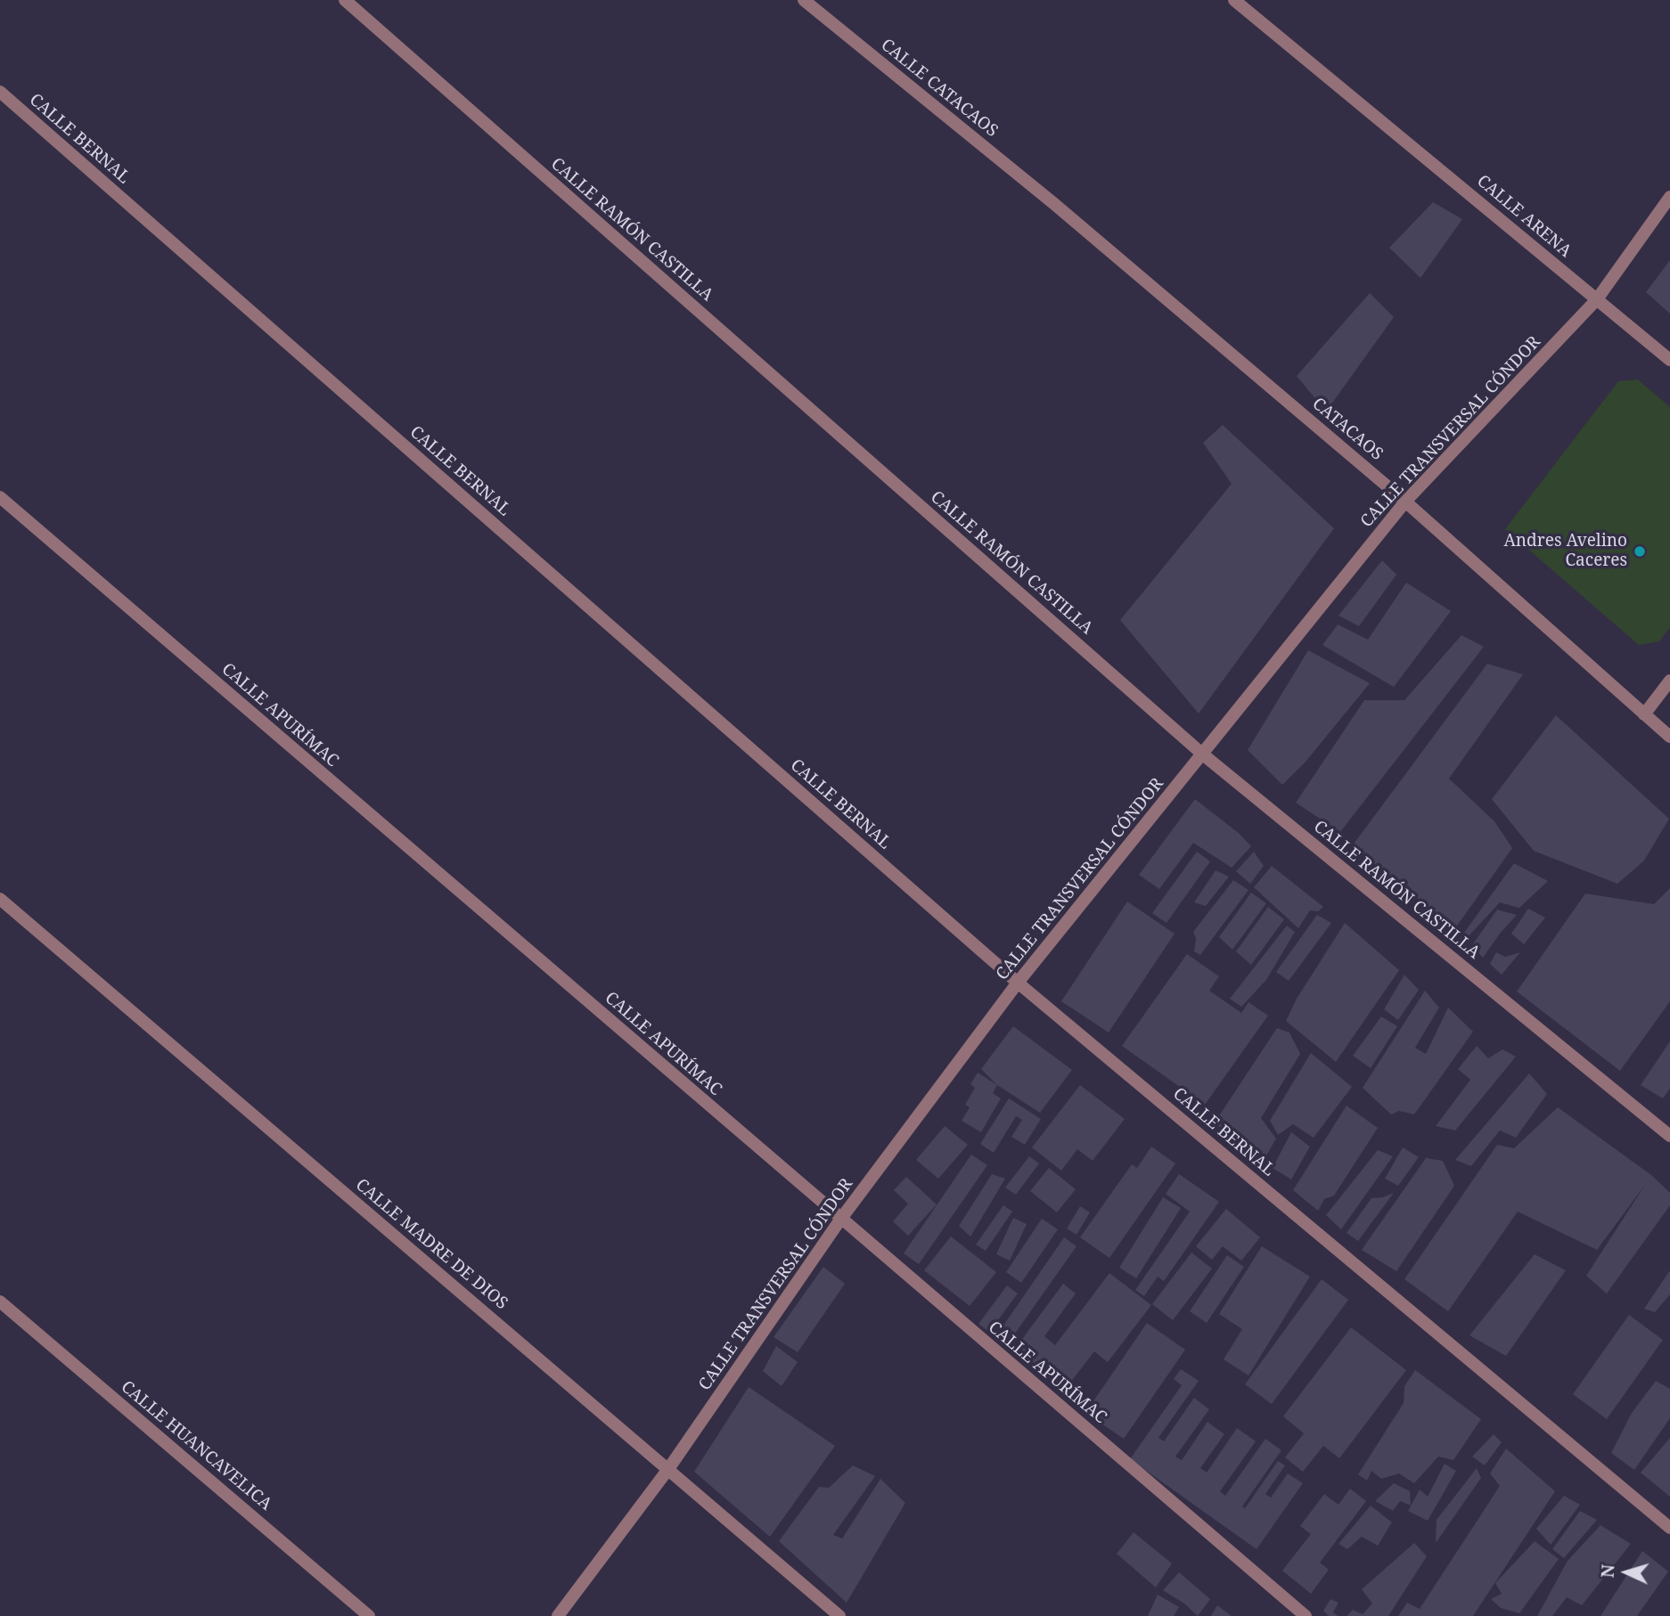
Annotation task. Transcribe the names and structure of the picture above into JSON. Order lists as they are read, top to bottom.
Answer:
{
  "streets": {
    "street": [
      "CALLE CATACAOS",
      "CALLE BERNAL",
      "CALLE ARENA",
      "CALLE RAMÓN CASTILLA",
      "CATACAOS",
      "CALLE TRANSVERSAL CÓNDOR",
      "CALLE APURÍMAC",
      "CALLE MADRE DE DIOS",
      "CALLE HUANCAVELICA"
    ]
  },
  "crossings": [
    ["CALLE CATACAOS", "CATACAOS"],
    ["CALLE BERNAL", "CALLE TRANSVERSAL CÓNDOR"],
    ["CALLE ARENA", "CALLE TRANSVERSAL CÓNDOR"],
    ["CALLE RAMÓN CASTILLA", "CALLE TRANSVERSAL CÓNDOR"],
    ["CATACAOS", "CALLE TRANSVERSAL CÓNDOR"],
    ["CALLE TRANSVERSAL CÓNDOR", "CALLE APURÍMAC"],
    ["CALLE TRANSVERSAL CÓNDOR", "CALLE MADRE DE DIOS"]
  ],
  "places": ["Andres Avelino Caceres"],
  "north": "left"
}
